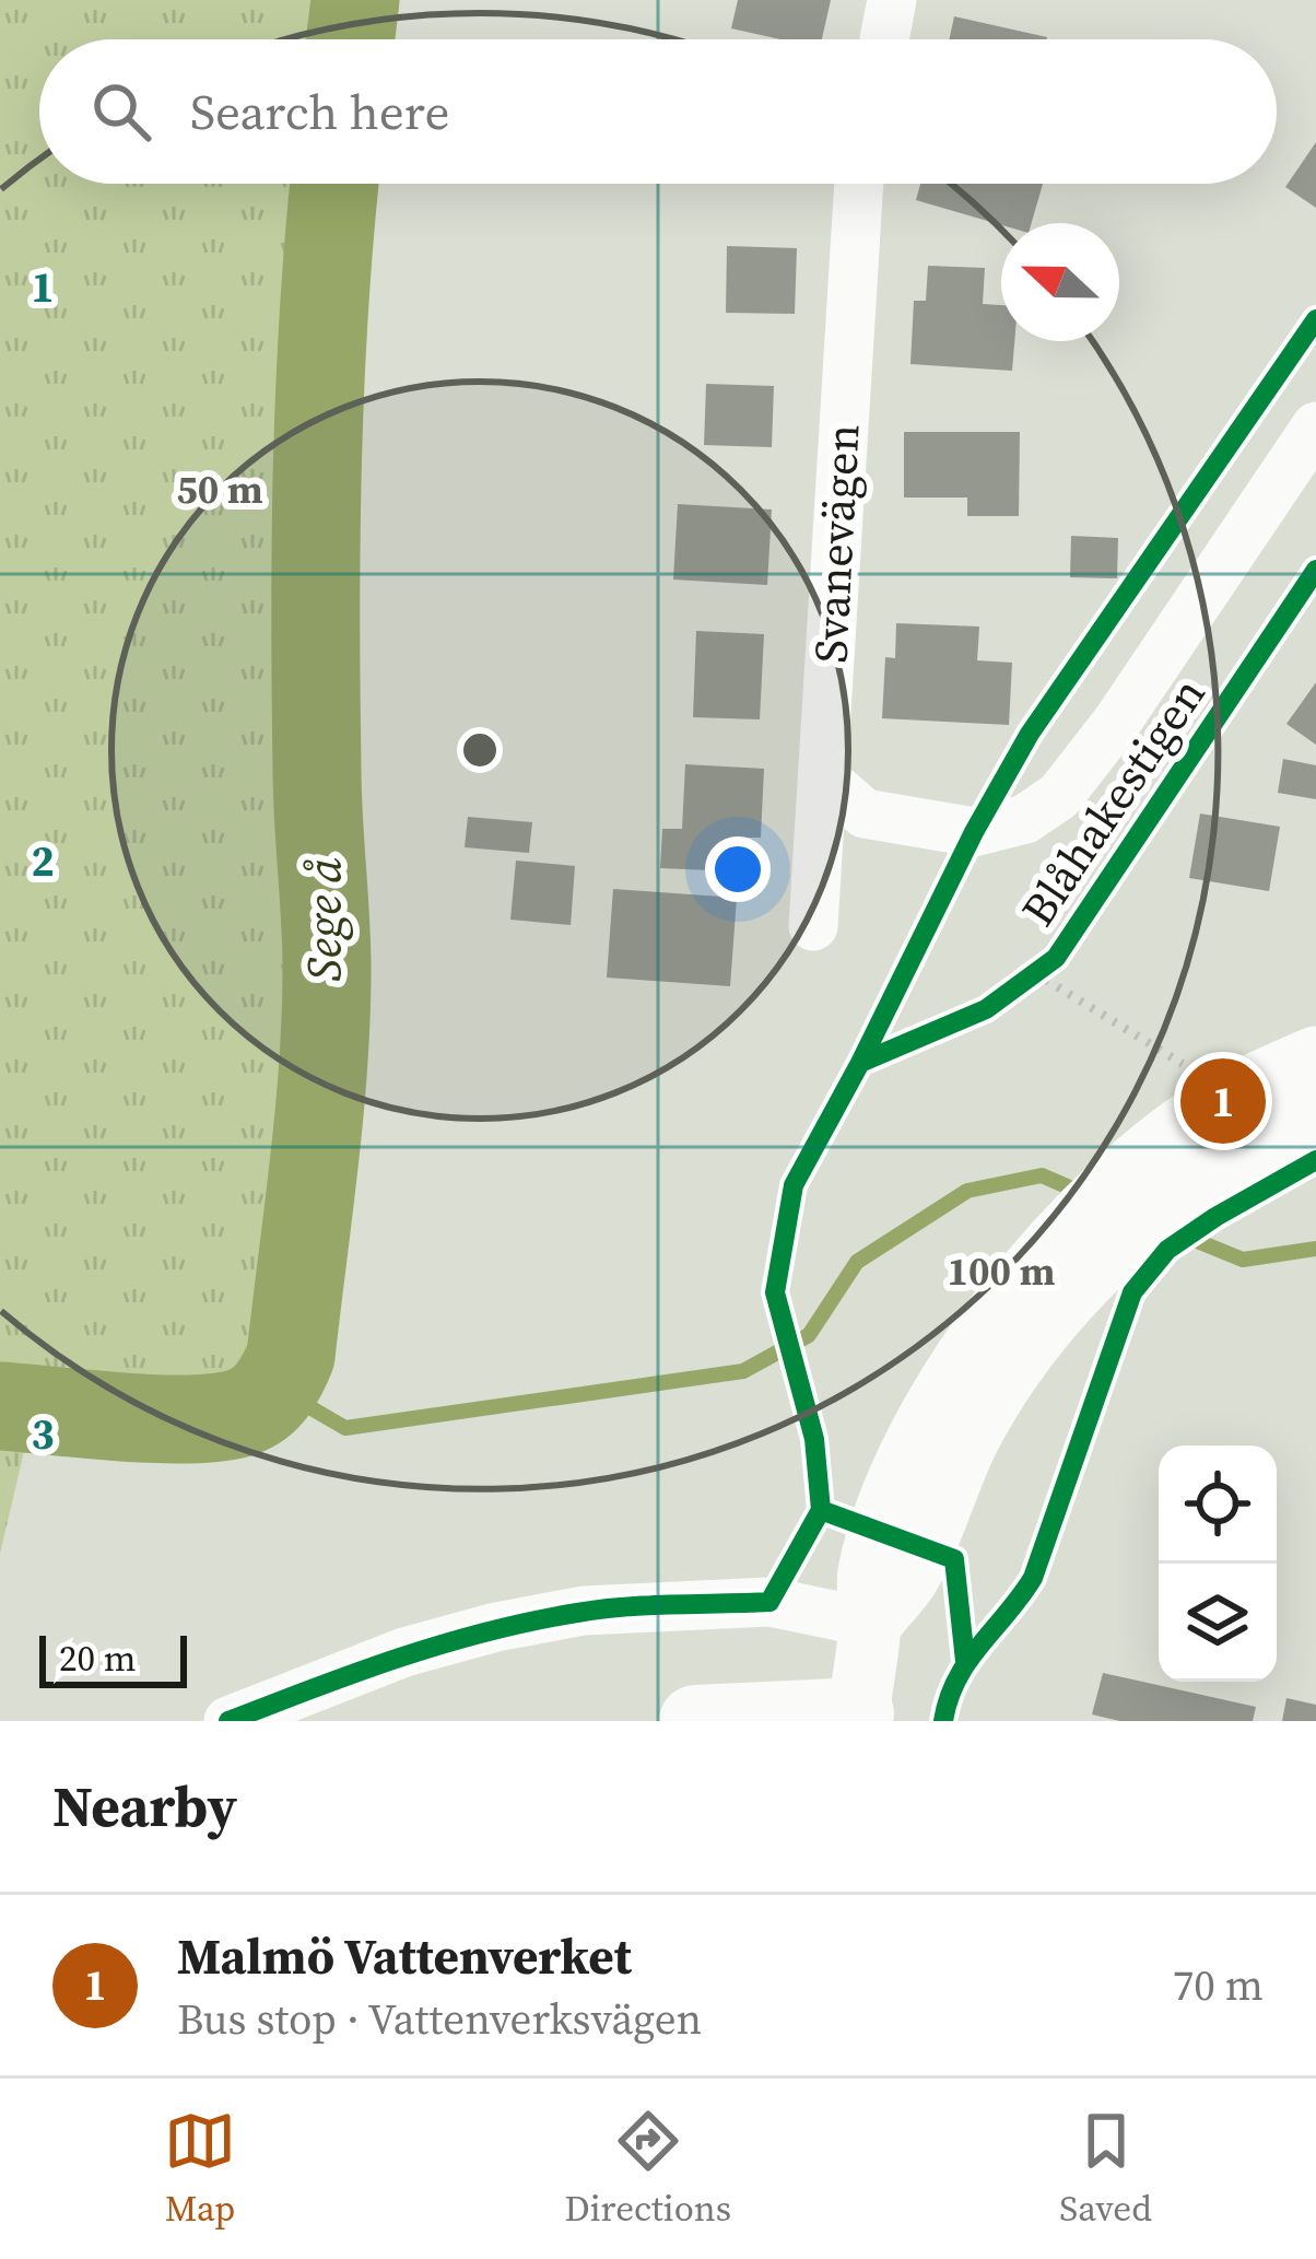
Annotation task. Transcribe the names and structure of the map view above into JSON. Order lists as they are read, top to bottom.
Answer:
{
  "streets": {
    "street": ["Svanevägen"],
    "cycle path": ["Blåhakestigen"]
  },
  "water": ["Sege å"],
  "scale_bar": "20 m",
  "north": "left",
  "page": {
    "search": "Search here",
    "pins": "1",
    "scale": "20 m",
    "heading": "Nearby",
    "list": [
      {
        "mark": "1",
        "name": "Malmö Vattenverket",
        "note": "Bus stop · Vattenverksvägen",
        "value": "70 m"
      }
    ],
    "nav": ["Map", "Directions", "Saved"]
  },
  "grid": {
    "rows": ["1", "2", "3"]
  },
  "rings": ["50 m", "100 m"]
}
